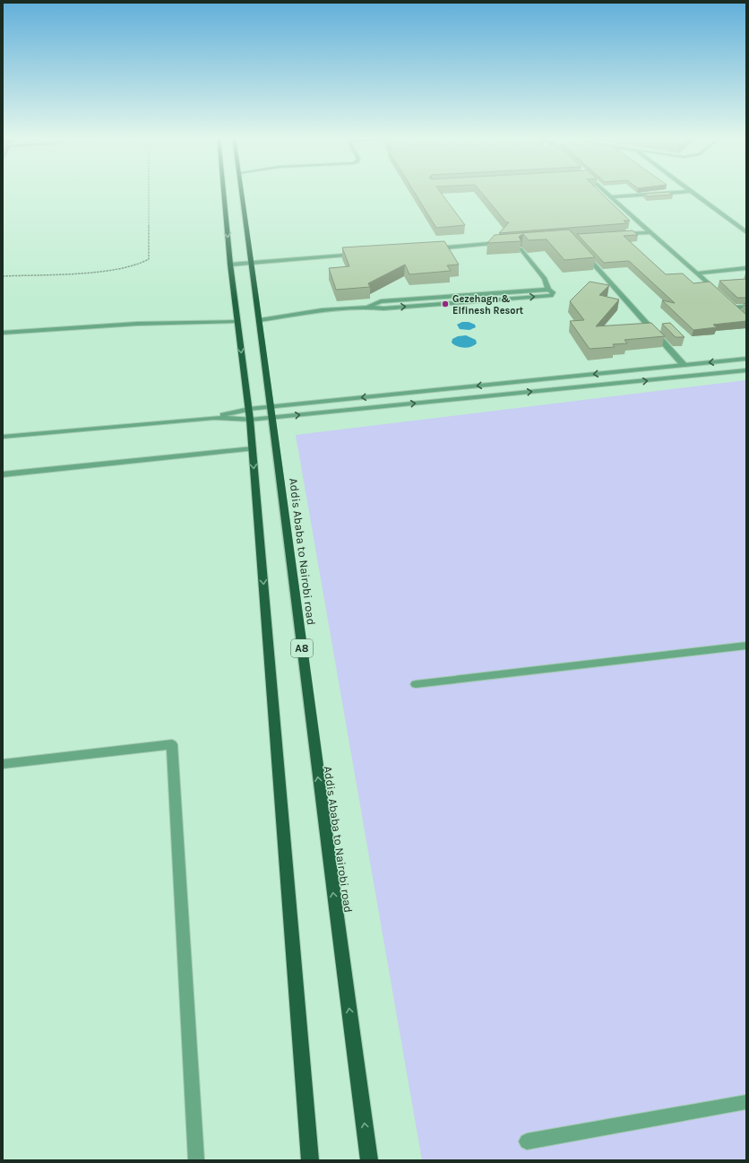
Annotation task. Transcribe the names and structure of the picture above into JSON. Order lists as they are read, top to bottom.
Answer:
{
  "streets": {
    "highway": ["Addis Ababa to Nairobi road", "A8"]
  },
  "places": ["Gezehagn & Elfinesh Resort"]
}
